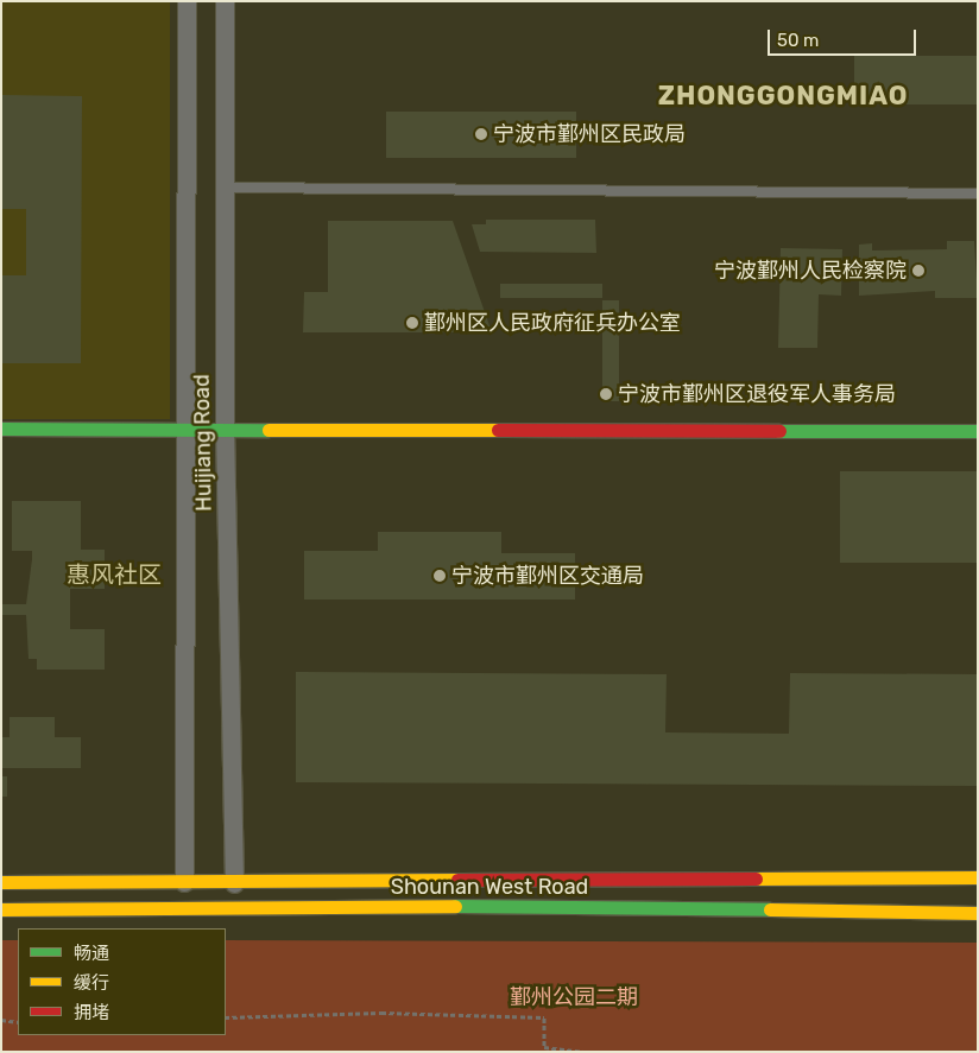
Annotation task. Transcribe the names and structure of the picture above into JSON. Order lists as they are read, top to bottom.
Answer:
{
  "streets": {
    "main road": ["Shounan West Road"],
    "street": ["Huijiang Road"]
  },
  "crossings": [
    ["Huijiang Road", "Shounan West Road"]
  ],
  "districts": ["ZHONGGONGMIAO", "惠风社区"],
  "parks": ["鄞州公园二期"],
  "places": [
    "宁波市鄞州区民政局",
    "宁波鄞州人民检察院",
    "鄞州区人民政府征兵办公室",
    "宁波市鄞州区退役军人事务局",
    "宁波市鄞州区交通局"
  ],
  "legend": ["畅通", "缓行", "拥堵"],
  "scale_bar": "50 m"
}
